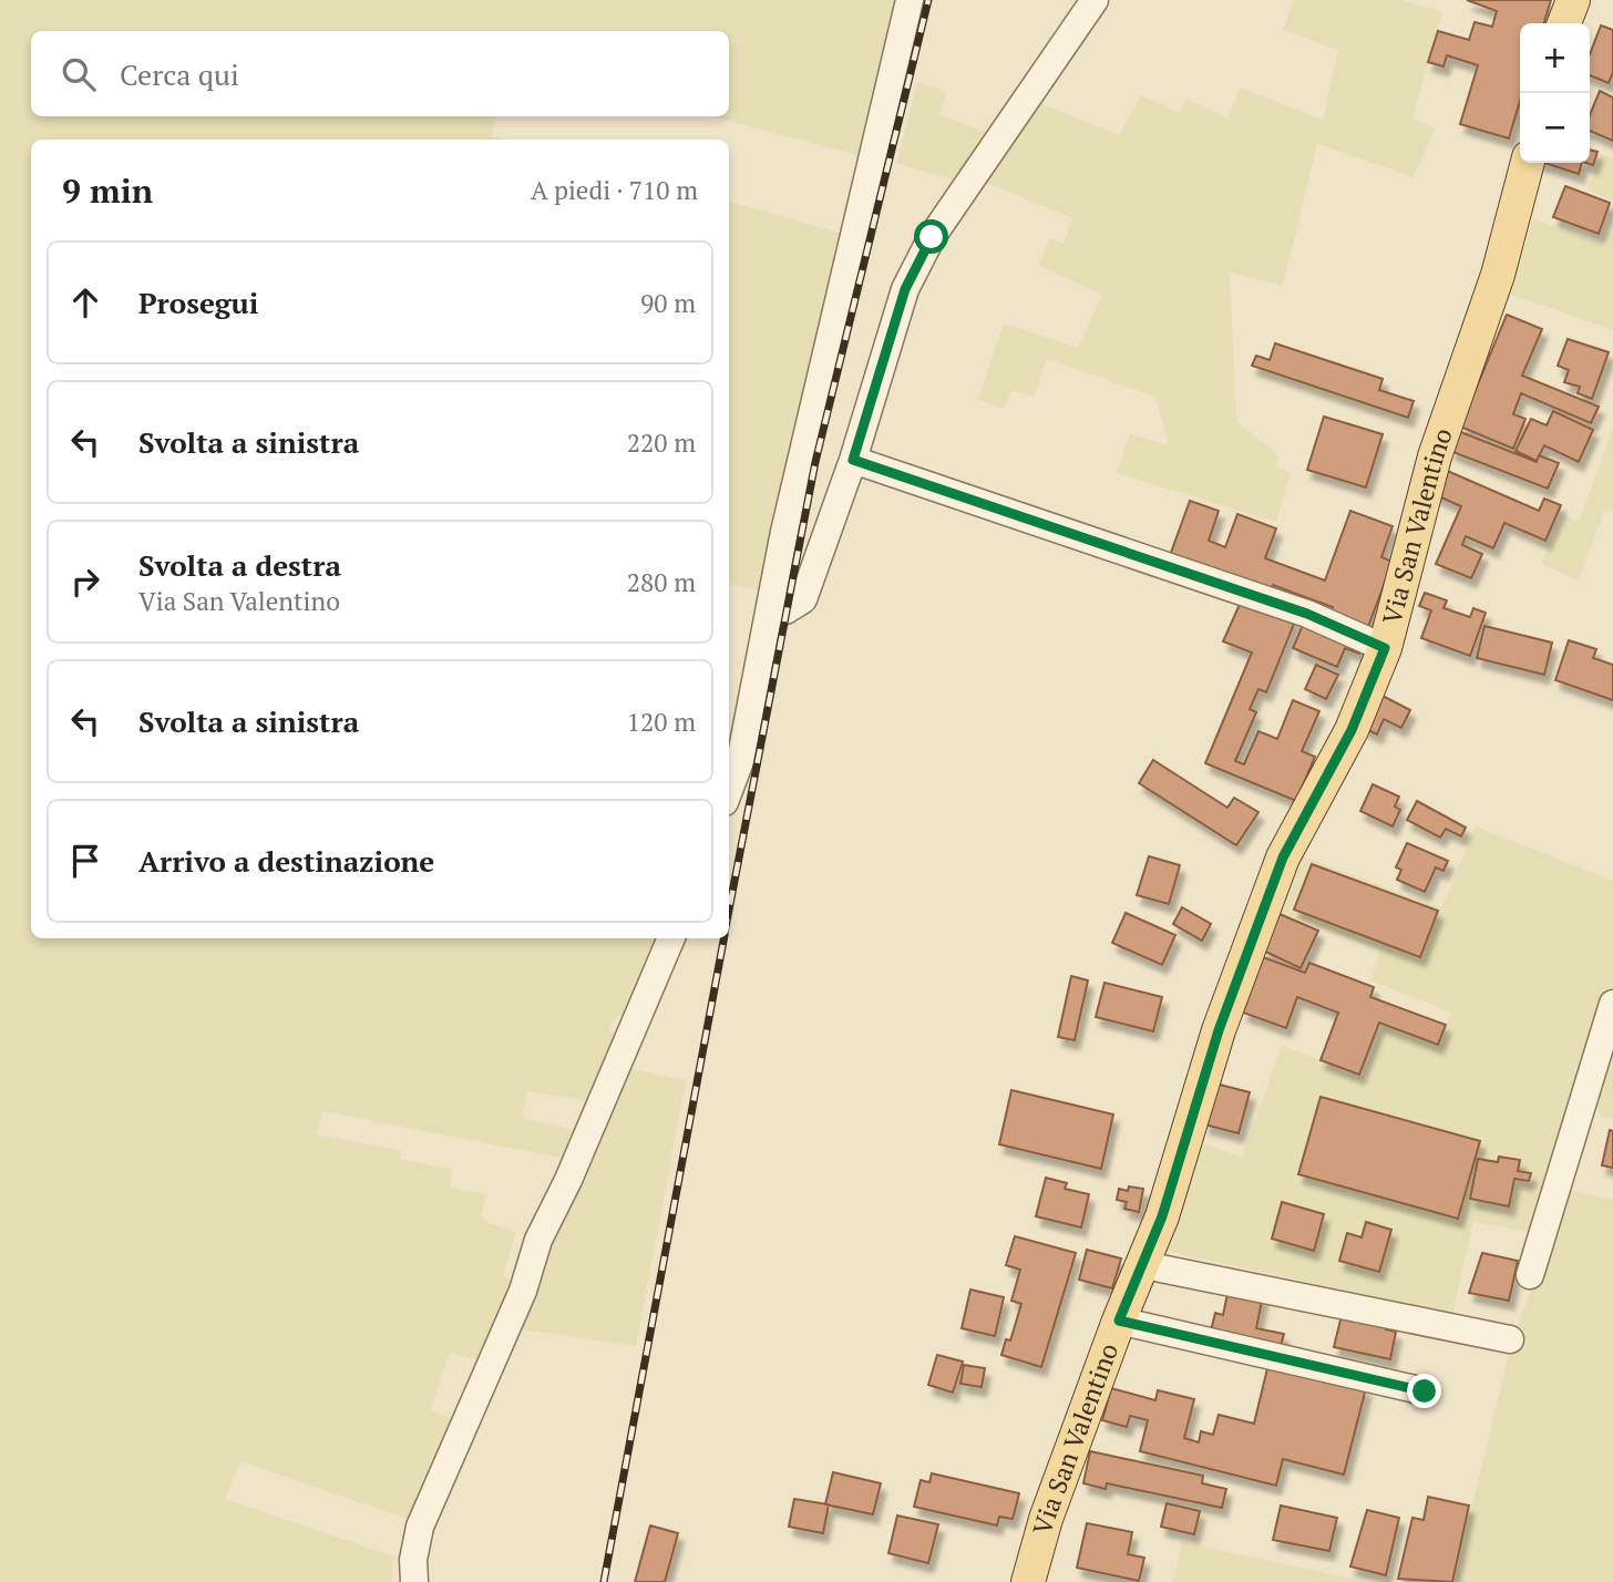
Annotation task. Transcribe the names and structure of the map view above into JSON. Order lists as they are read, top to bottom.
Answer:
{
  "streets": {
    "main road": ["Via San Valentino"]
  },
  "page": {
    "map_buttons": ["+", "−"],
    "search": "Cerca qui",
    "heading": ["9 min", "A piedi · 710 m"],
    "list": [
      ["Prosegui", "90 m"],
      ["Svolta a sinistra", "220 m"],
      ["Svolta a destra", "Via San Valentino", "280 m"],
      ["Svolta a sinistra", "120 m"],
      "Arrivo a destinazione"
    ]
  }
}
